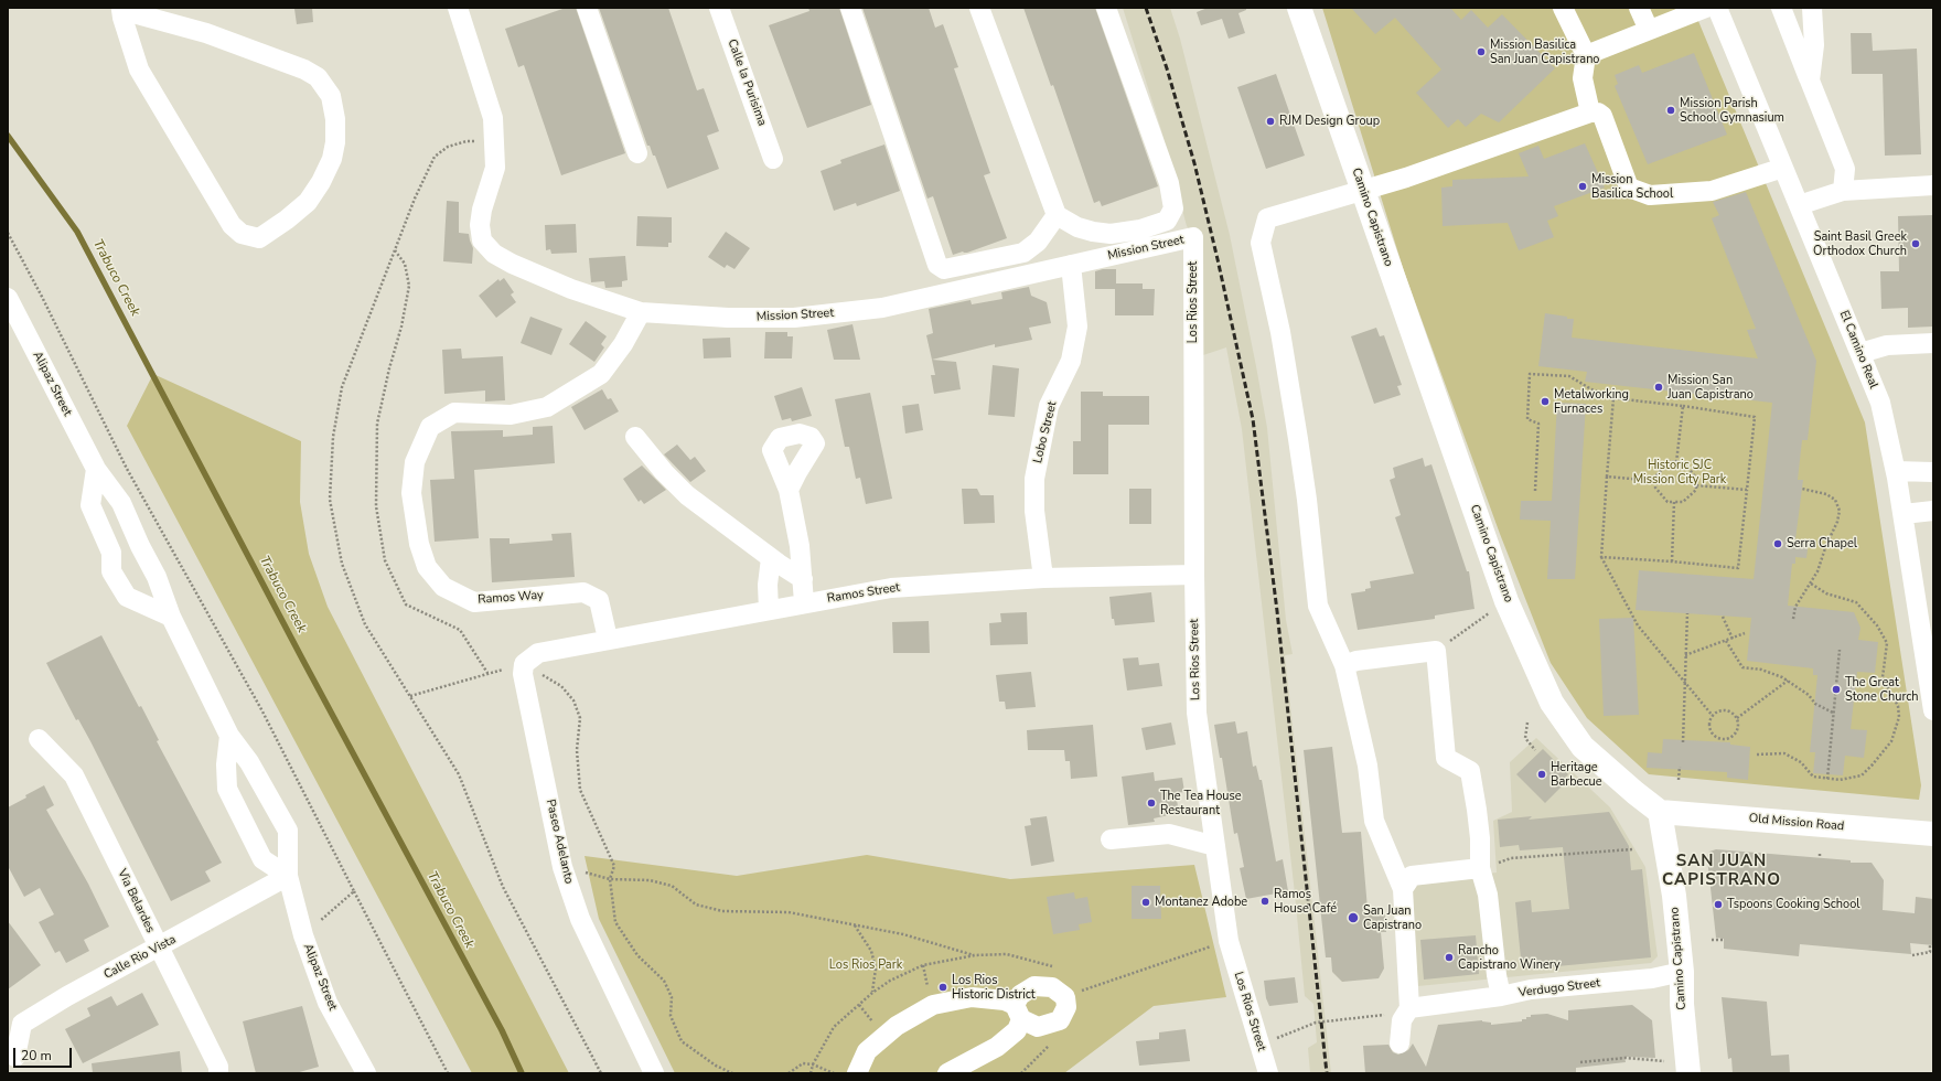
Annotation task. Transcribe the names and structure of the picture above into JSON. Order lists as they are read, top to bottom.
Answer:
{
  "streets": {
    "main road": ["Camino Capistrano", "Old Mission Road"],
    "street": [
      "Calle la Purisima",
      "Mission Street",
      "Los Rios Street",
      "El Camino Real",
      "Alipaz Street",
      "Lobo Street",
      "Ramos Street",
      "Ramos Way",
      "Paseo Adelanto",
      "Via Belardes",
      "Calle Rio Vista",
      "Verdugo Street"
    ]
  },
  "crossings": [
    ["Camino Capistrano", "Old Mission Road"],
    ["Camino Capistrano", "Verdugo Street"],
    ["Mission Street", "Los Rios Street"],
    ["Mission Street", "Lobo Street"],
    ["Mission Street", "Ramos Way"],
    ["Los Rios Street", "Ramos Street"],
    ["Alipaz Street", "Calle Rio Vista"],
    ["Lobo Street", "Ramos Street"],
    ["Ramos Street", "Ramos Way"],
    ["Ramos Street", "Paseo Adelanto"],
    ["Via Belardes", "Calle Rio Vista"]
  ],
  "districts": ["SAN JUAN CAPISTRANO"],
  "water": ["Trabuco Creek"],
  "parks": ["Historic SJC Mission City Park", "Los Rios Park"],
  "places": [
    "Mission Basilica San Juan Capistrano",
    "Mission Parish School Gymnasium",
    "RJM Design Group",
    "Mission Basilica School",
    "Saint Basil Greek Orthodox Church",
    "Mission San Juan Capistrano",
    "Metalworking Furnaces",
    "Serra Chapel",
    "The Great Stone Church",
    "Heritage Barbecue",
    "The Tea House Restaurant",
    "Ramos House Café",
    "Montanez Adobe",
    "Tspoons Cooking School",
    "San Juan Capistrano",
    "Rancho Capistrano Winery",
    "Los Rios Historic District"
  ],
  "scale_bar": "20 m"
}
